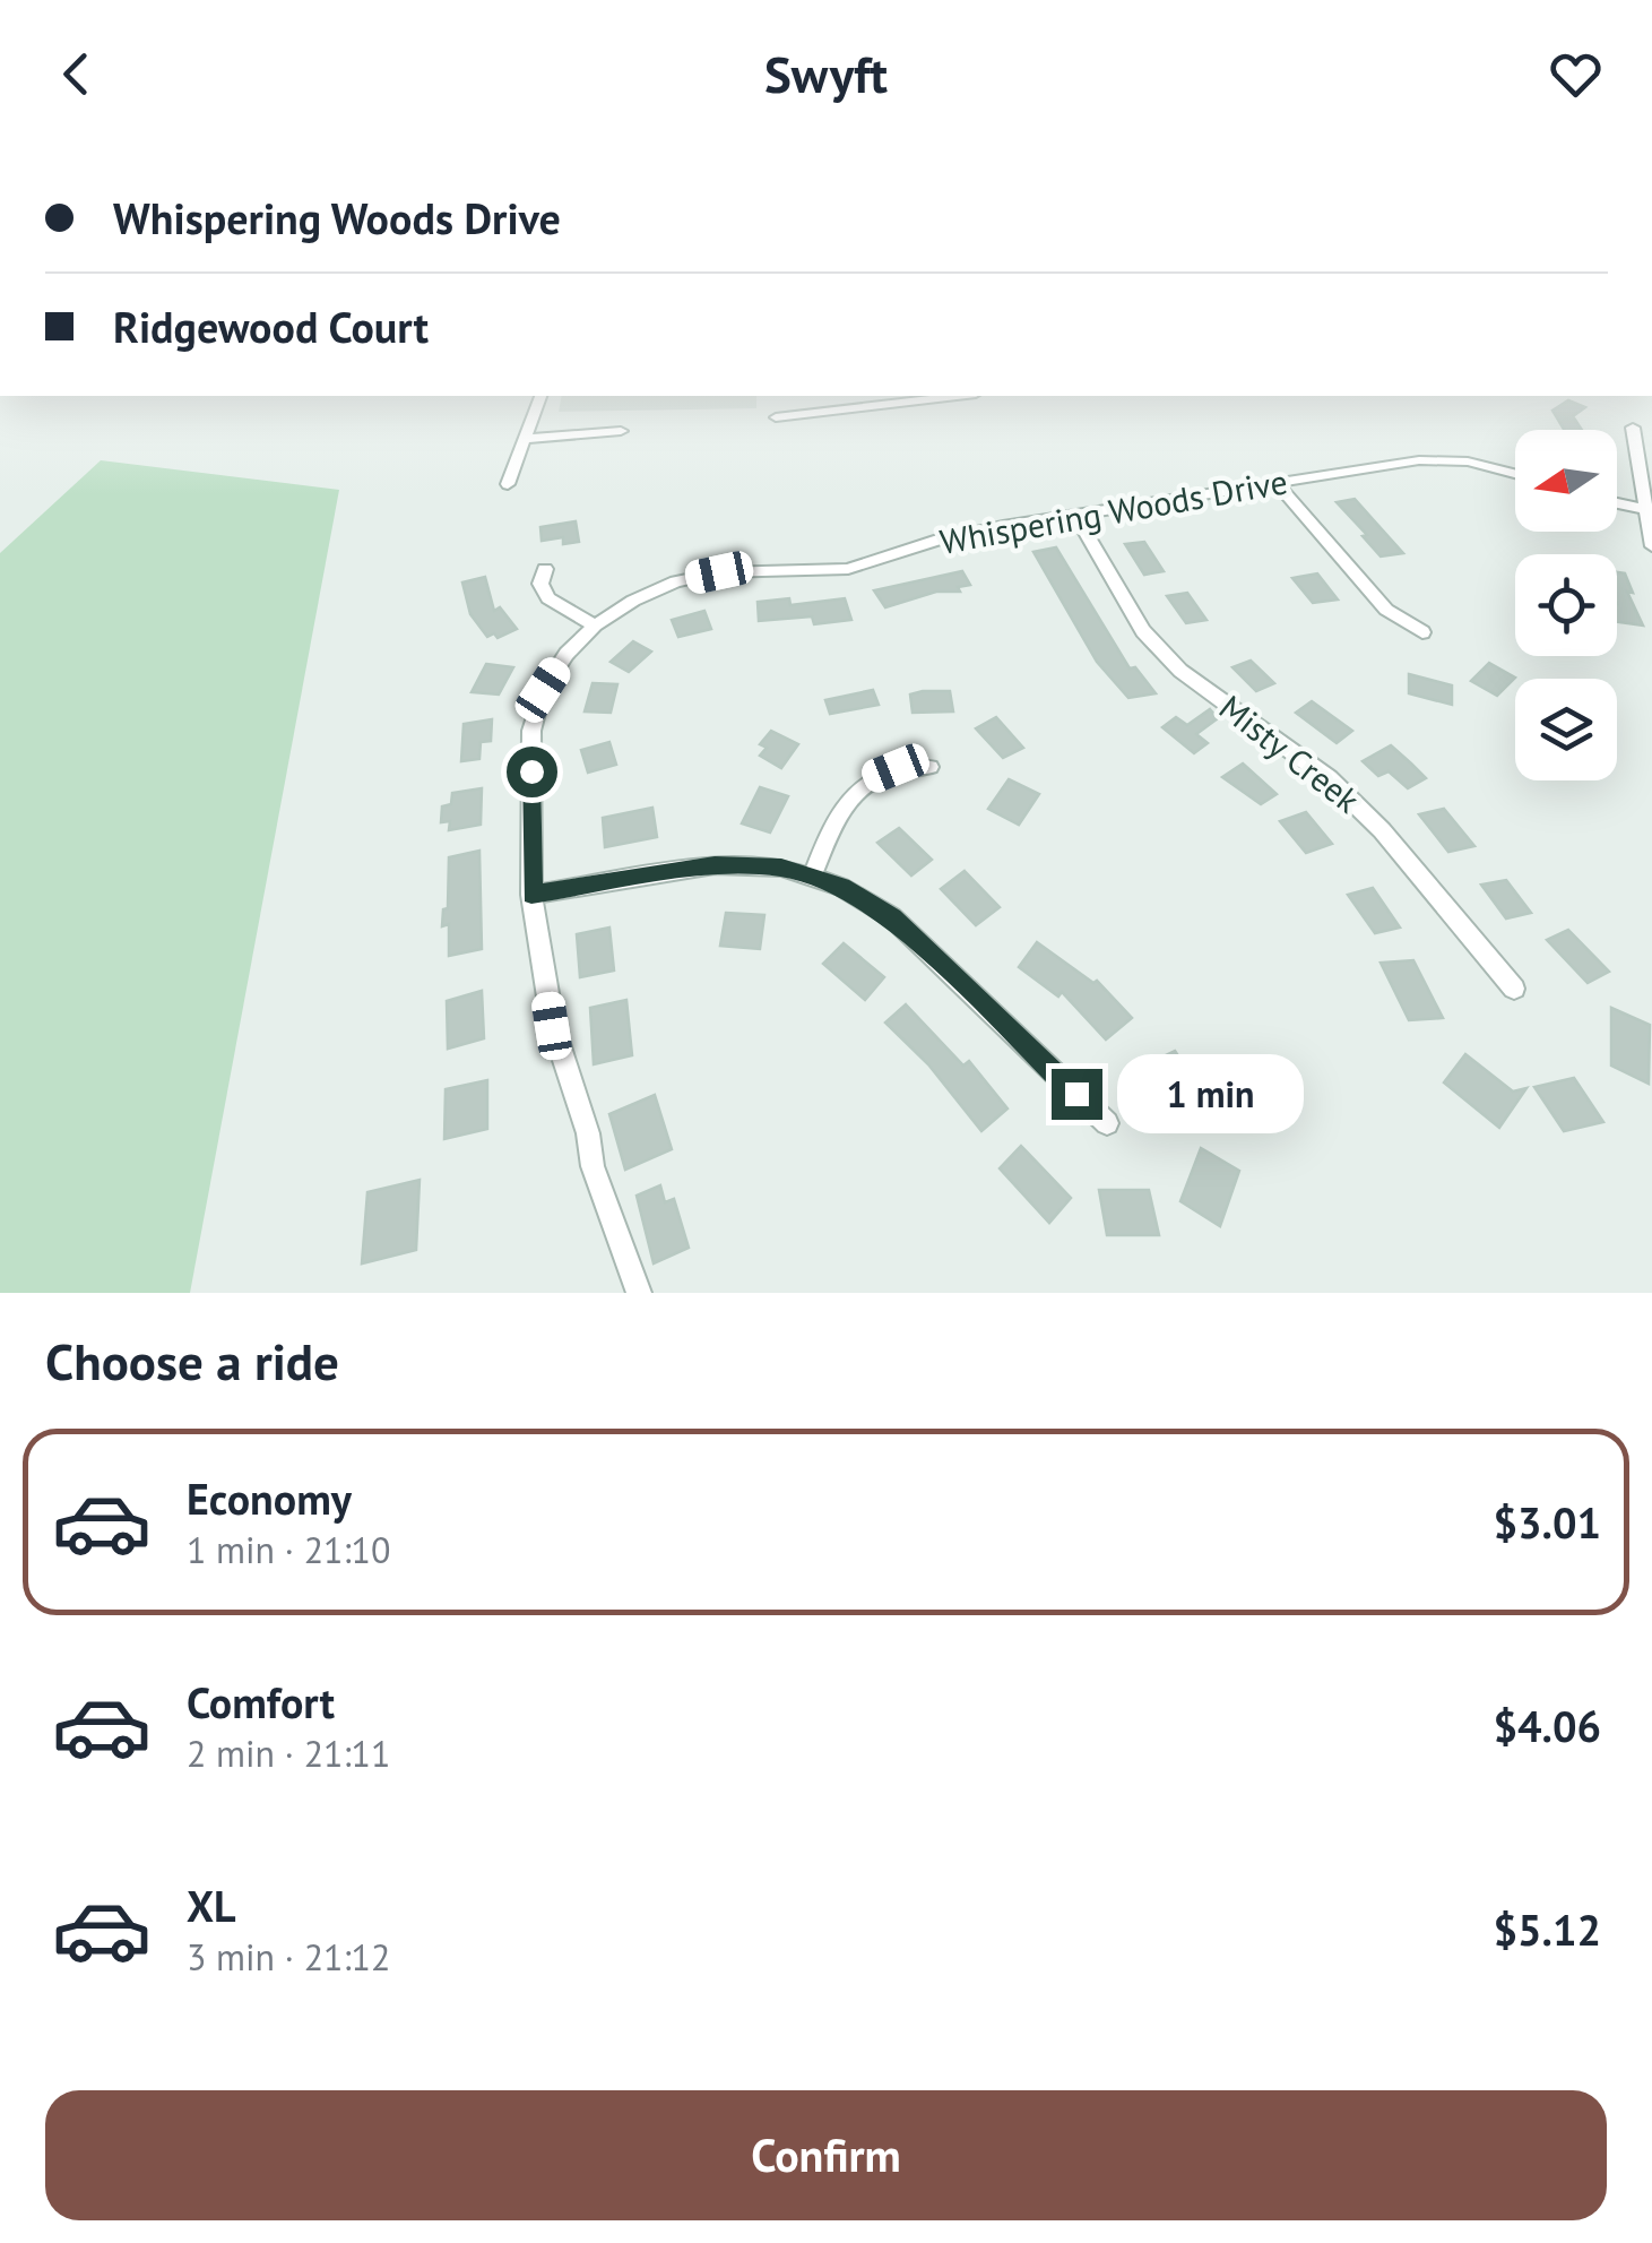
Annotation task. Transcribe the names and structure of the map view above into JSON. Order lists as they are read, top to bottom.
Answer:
{
  "streets": {
    "street": ["Whispering Woods Drive", "Misty Creek"]
  },
  "crossings": [
    ["Whispering Woods Drive", "Misty Creek"]
  ],
  "north": "left",
  "page": {
    "header": "Swyft",
    "banner": ["Whispering Woods Drive", "Ridgewood Court"],
    "bubble": "1 min",
    "heading": "Choose a ride",
    "list": [
      {
        "name": "Economy",
        "note": "1 min · 21:10",
        "value": "$3.01"
      },
      {
        "name": "Comfort",
        "note": "2 min · 21:11",
        "value": "$4.06"
      },
      {
        "name": "XL",
        "note": "3 min · 21:12",
        "value": "$5.12"
      }
    ],
    "buttons": "Confirm"
  }
}
